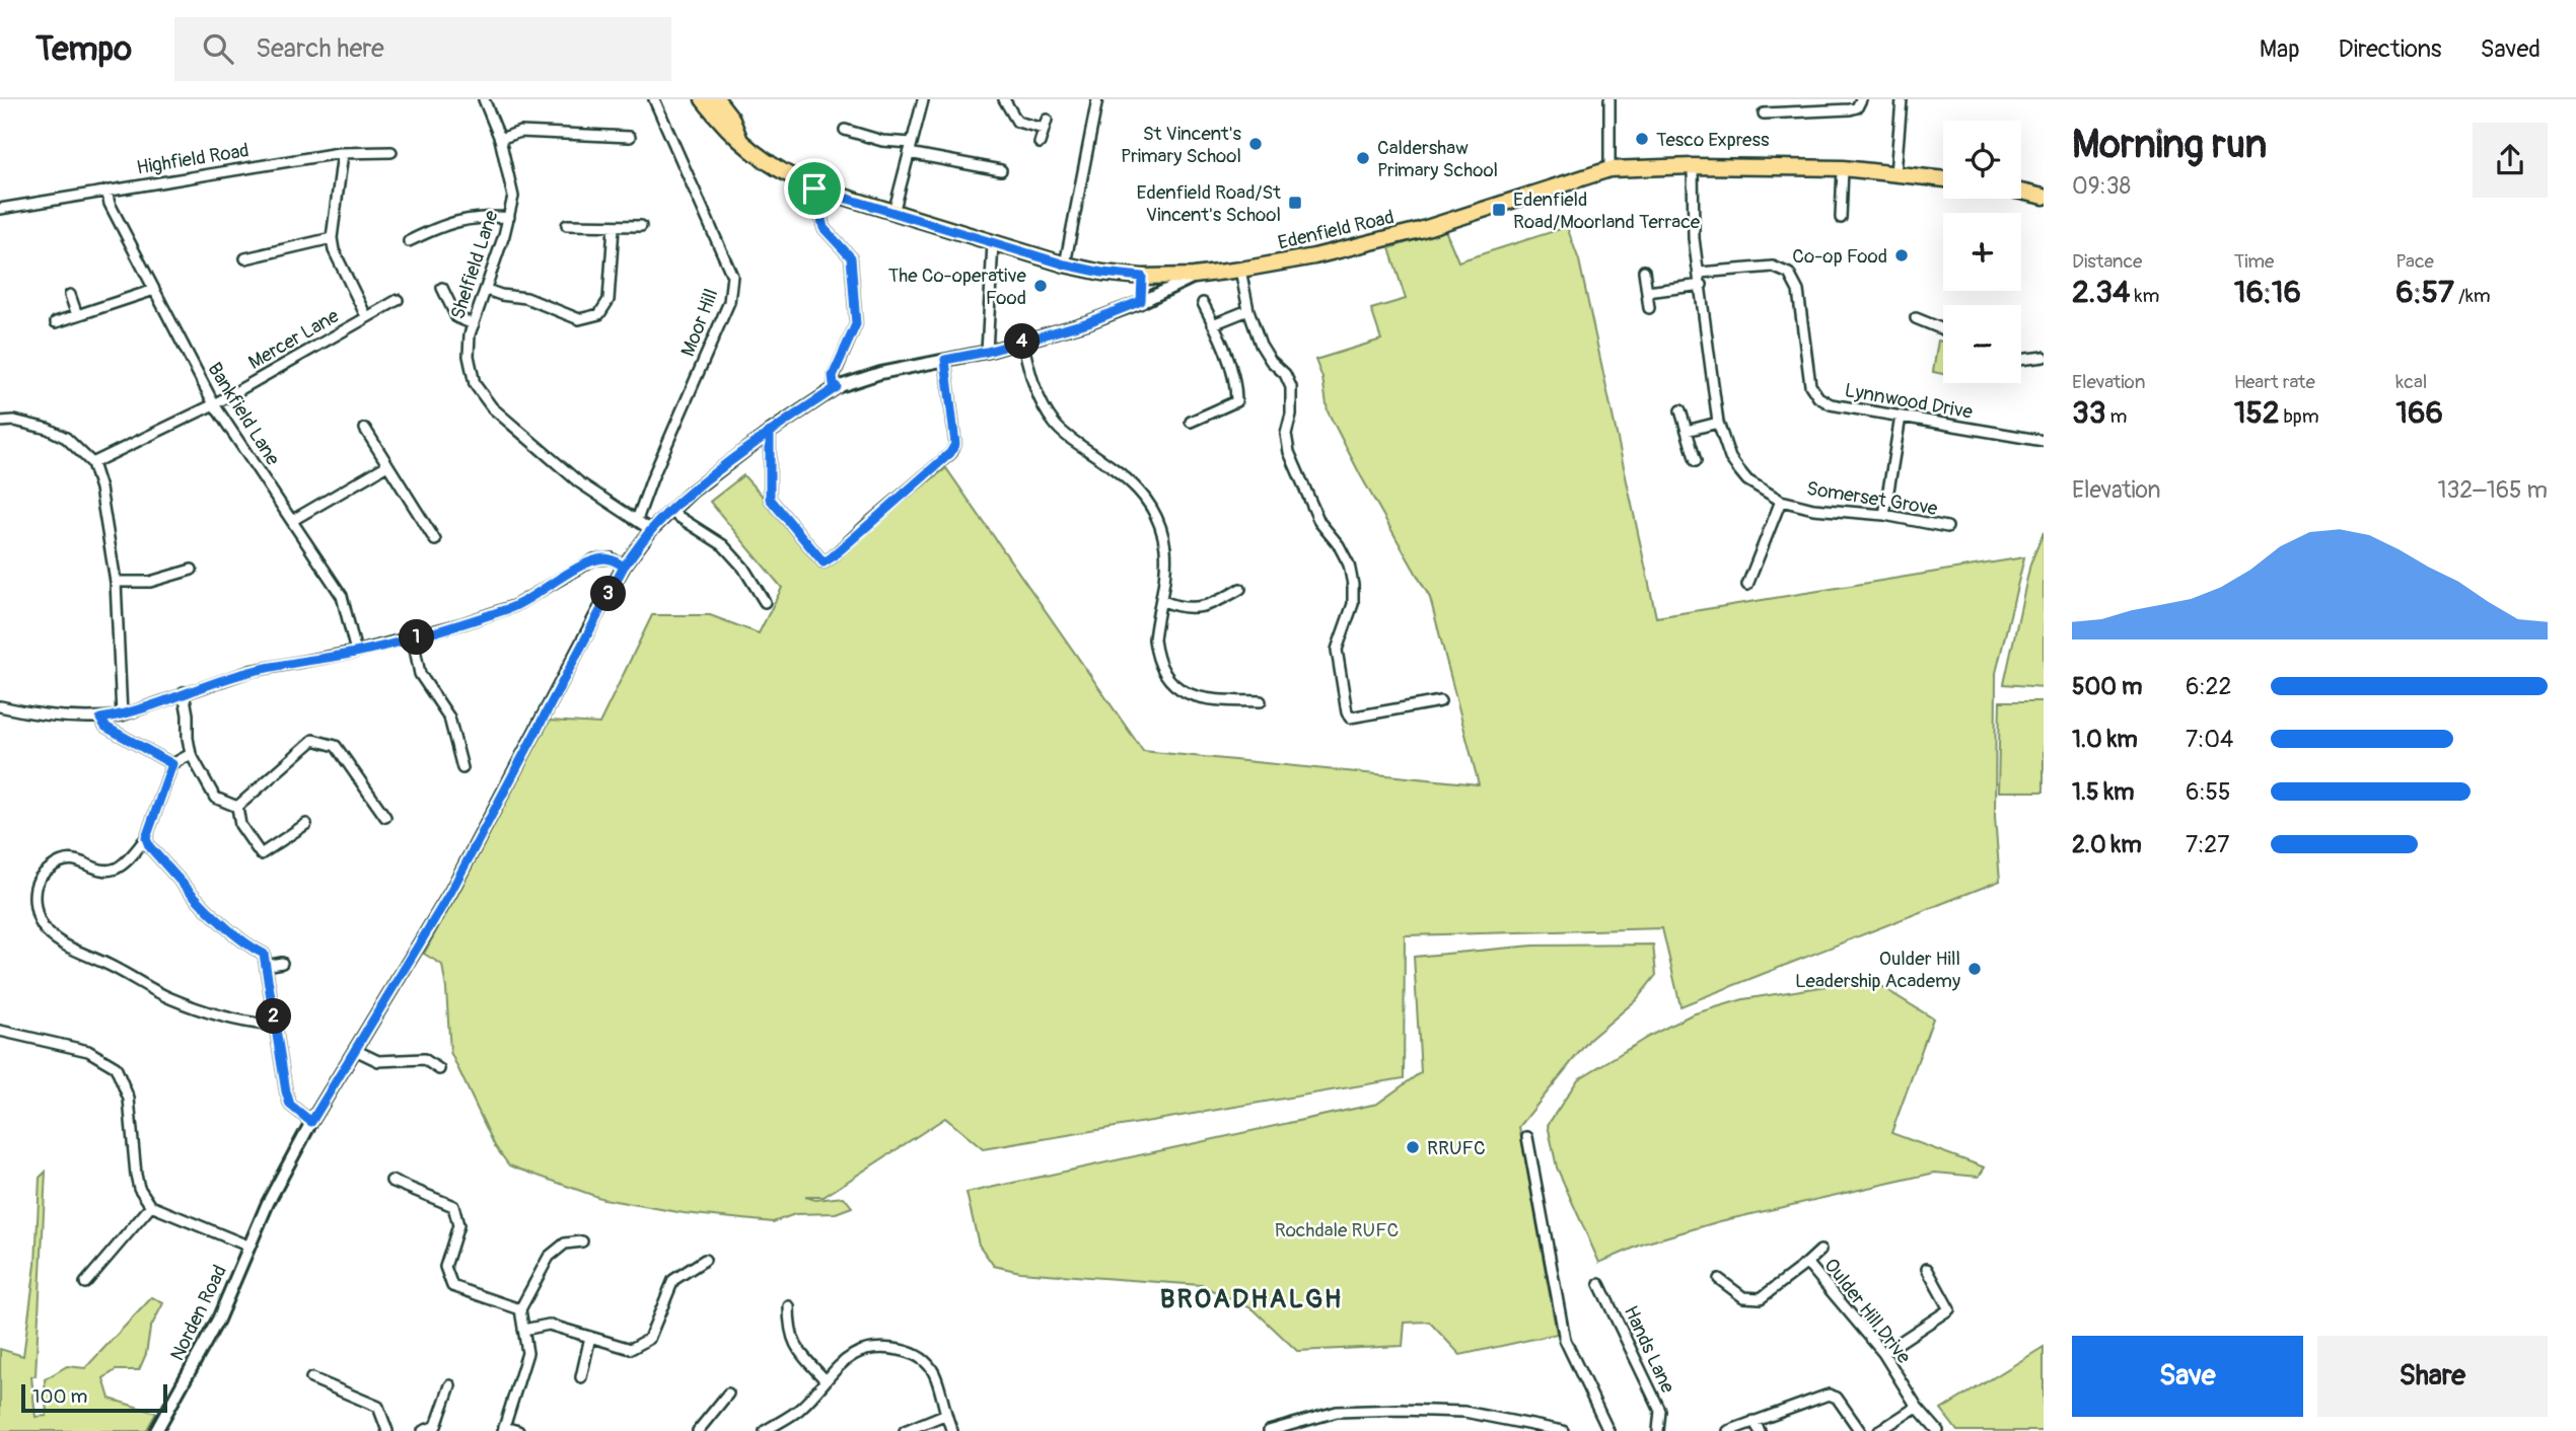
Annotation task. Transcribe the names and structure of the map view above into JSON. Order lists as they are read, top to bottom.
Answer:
{
  "streets": {
    "main road": ["Edenfield Road"],
    "street": [
      "Highfield Road",
      "Shelfield Lane",
      "Moor Hill",
      "Mercer Lane",
      "Lynnwood Drive",
      "Bankfield Lane",
      "Somerset Grove",
      "Oulder Hill Drive",
      "Norden Road",
      "Hands Lane"
    ]
  },
  "crossings": [
    ["Highfield Road", "Bankfield Lane"],
    ["Edenfield Road", "Somerset Grove"],
    ["Edenfield Road", "Norden Road"],
    ["Shelfield Lane", "Moor Hill"],
    ["Shelfield Lane", "Norden Road"],
    ["Mercer Lane", "Bankfield Lane"],
    ["Lynnwood Drive", "Somerset Grove"]
  ],
  "districts": ["BROADHALGH"],
  "parks": ["Rochdale RUFC"],
  "places": {
    "other": [
      "Tesco Express",
      "St Vincent's Primary School",
      "Caldershaw Primary School",
      "Co-op Food",
      "The Co-operative Food",
      "Oulder Hill Leadership Academy",
      "RRUFC"
    ],
    "transit": ["Edenfield Road/St Vincent's School", "Edenfield Road/Moorland Terrace"]
  },
  "scale_bar": "100 m",
  "page": {
    "header": "Tempo",
    "search": "Search here",
    "nav": ["Map", "Directions", "Saved"],
    "heading": ["Morning run", "09:38"],
    "map_buttons": ["+", "−"],
    "stats": [
      ["Distance", "2.34 km"],
      ["Time", "16:16"],
      ["Pace", "6:57 /km"],
      ["Elevation", "33 m"],
      ["Heart rate", "152 bpm"],
      ["kcal", "166"]
    ],
    "pins": [
      "4",
      "3",
      "1",
      "2"
    ],
    "chart": ["Elevation", "132–165 m"],
    "list": [
      {
        "name": "500 m",
        "note": "6:22"
      },
      {
        "name": "1.0 km",
        "note": "7:04"
      },
      {
        "name": "1.5 km",
        "note": "6:55"
      },
      {
        "name": "2.0 km",
        "note": "7:27"
      }
    ],
    "buttons": ["Save", "Share"],
    "scale": "100 m"
  }
}
